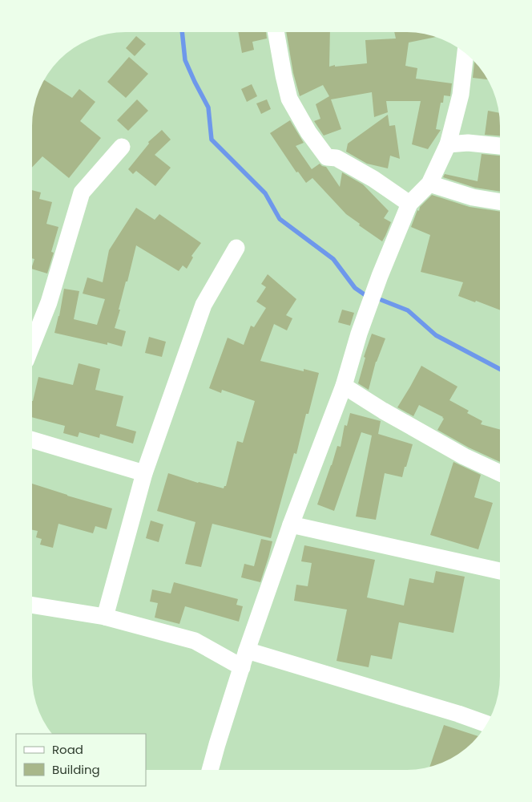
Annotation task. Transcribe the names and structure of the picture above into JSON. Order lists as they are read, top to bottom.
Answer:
{
  "legend": ["Road", "Building"]
}
